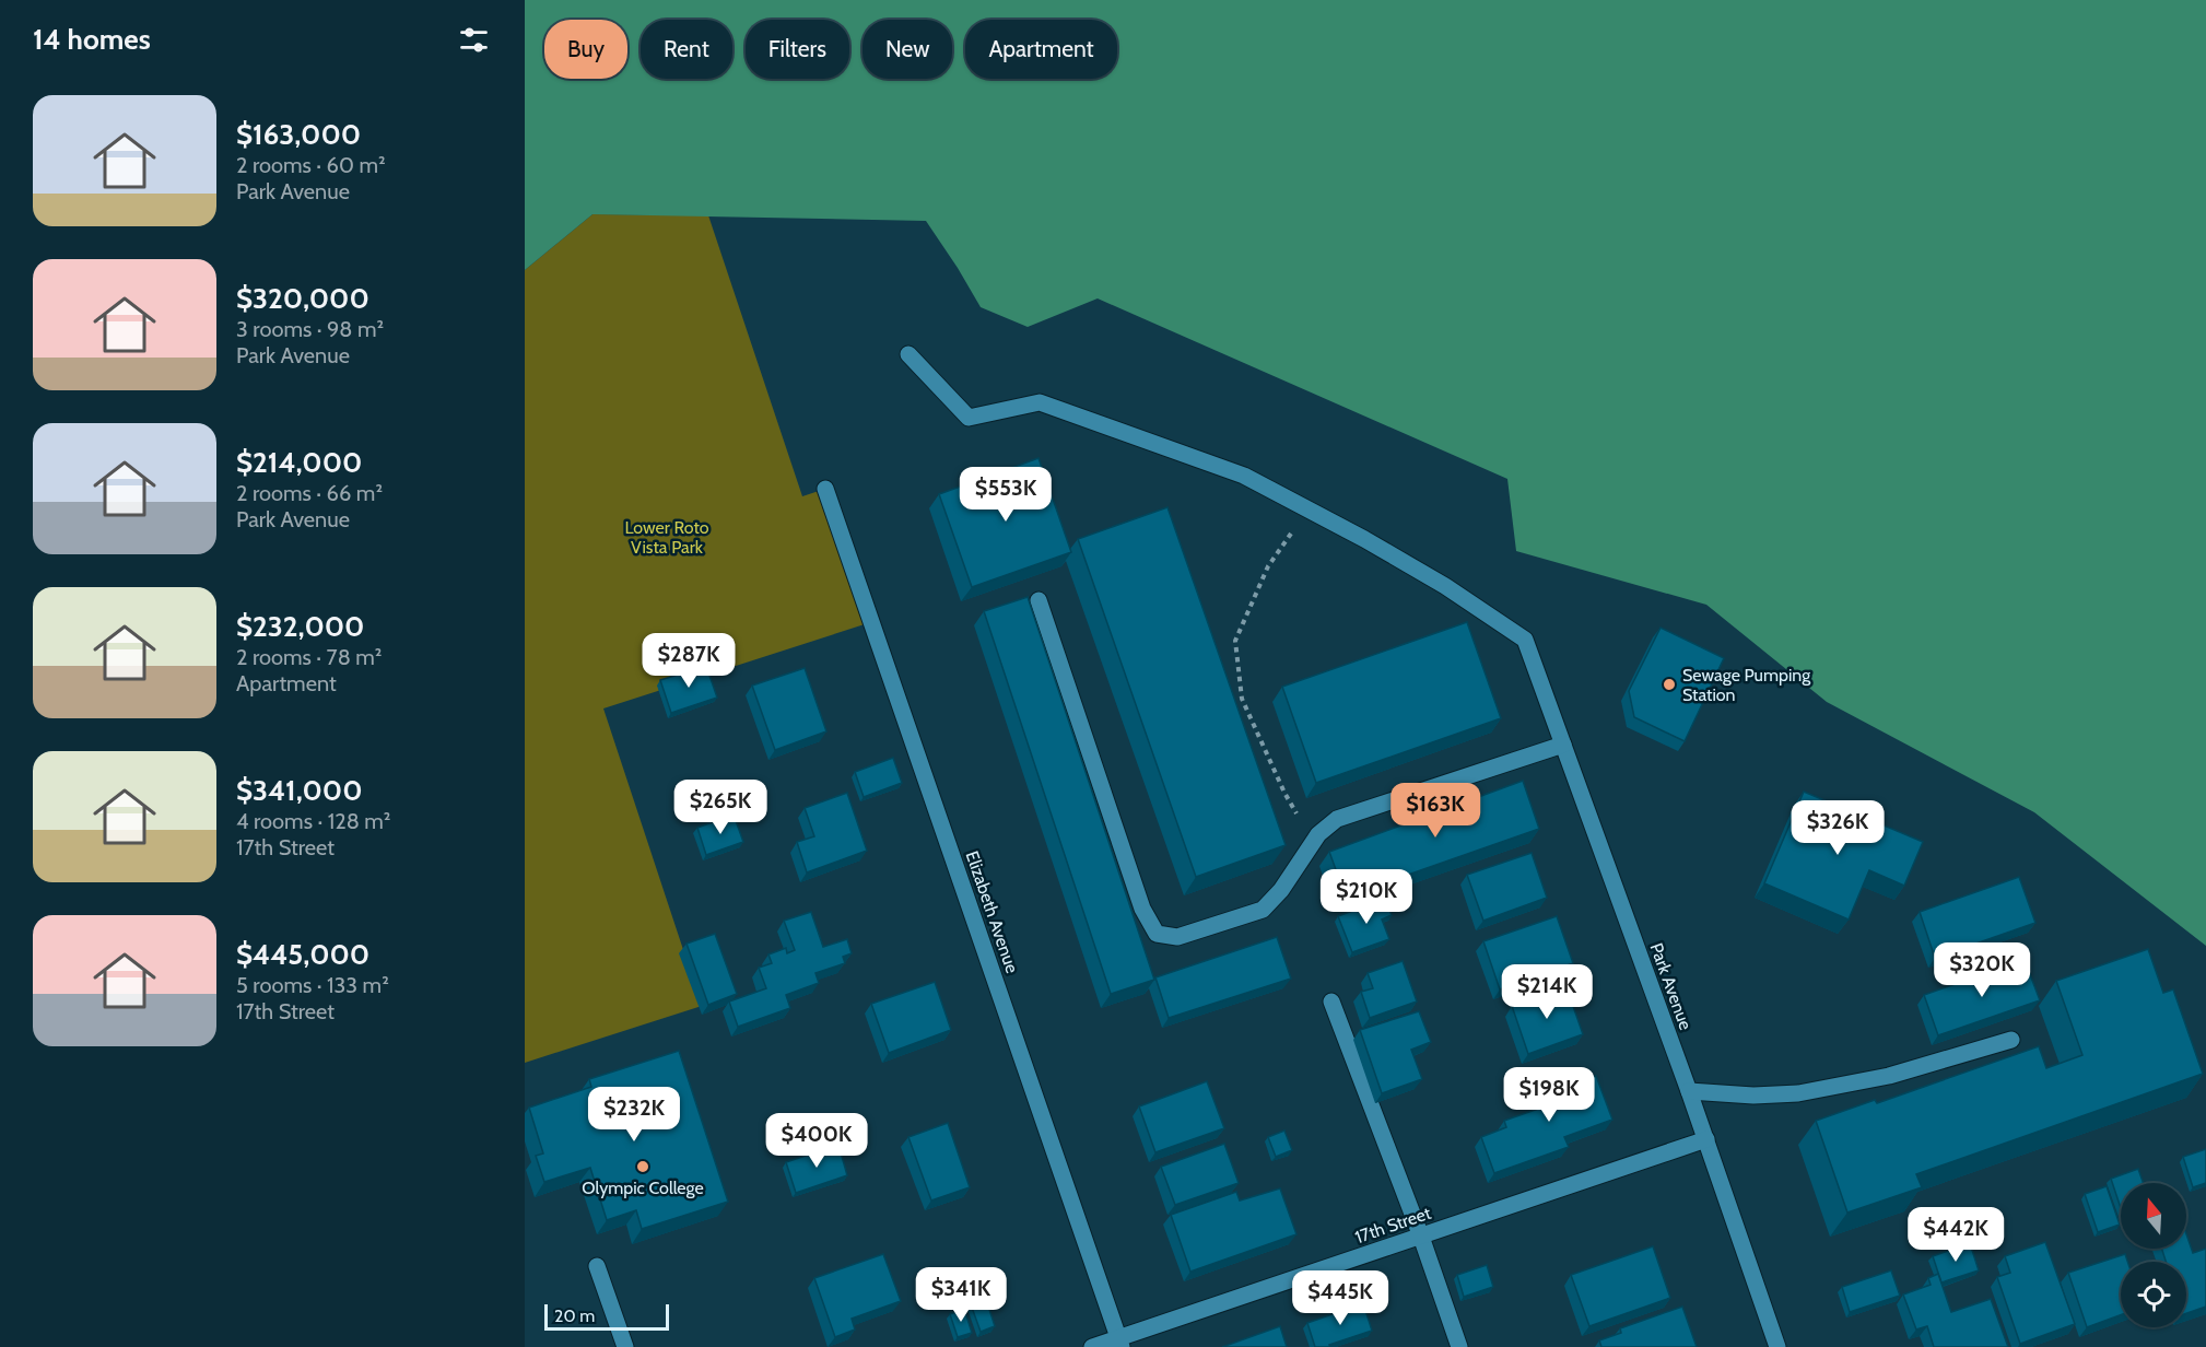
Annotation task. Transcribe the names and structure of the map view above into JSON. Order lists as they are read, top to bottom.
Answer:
{
  "streets": {
    "street": ["Elizabeth Avenue", "Park Avenue", "17th Street"]
  },
  "crossings": [
    ["Elizabeth Avenue", "17th Street"],
    ["Park Avenue", "17th Street"]
  ],
  "parks": ["Lower Roto Vista Park"],
  "places": ["Sewage Pumping Station", "Olympic College"],
  "scale_bar": "20 m",
  "north": "top",
  "page": {
    "heading": "14 homes",
    "chip": [
      "Buy",
      "Rent",
      "Filters",
      "New",
      "Apartment"
    ],
    "list": [
      {
        "name": "$163,000",
        "note": "2 rooms · 60 m² · Park Avenue"
      },
      {
        "name": "$320,000",
        "note": "3 rooms · 98 m² · Park Avenue"
      },
      {
        "name": "$214,000",
        "note": "2 rooms · 66 m² · Park Avenue"
      },
      {
        "name": "$232,000",
        "note": "2 rooms · 78 m² · Apartment"
      },
      {
        "name": "$341,000",
        "note": "4 rooms · 128 m² · 17th Street"
      },
      {
        "name": "$445,000",
        "note": "5 rooms · 133 m² · 17th Street"
      }
    ],
    "price": [
      "$553K",
      "$287K",
      "$265K",
      "$163K",
      "$326K",
      "$210K",
      "$320K",
      "$214K",
      "$198K",
      "$232K",
      "$400K",
      "$442K",
      "$341K",
      "$445K"
    ],
    "scale": "20 m"
  }
}
